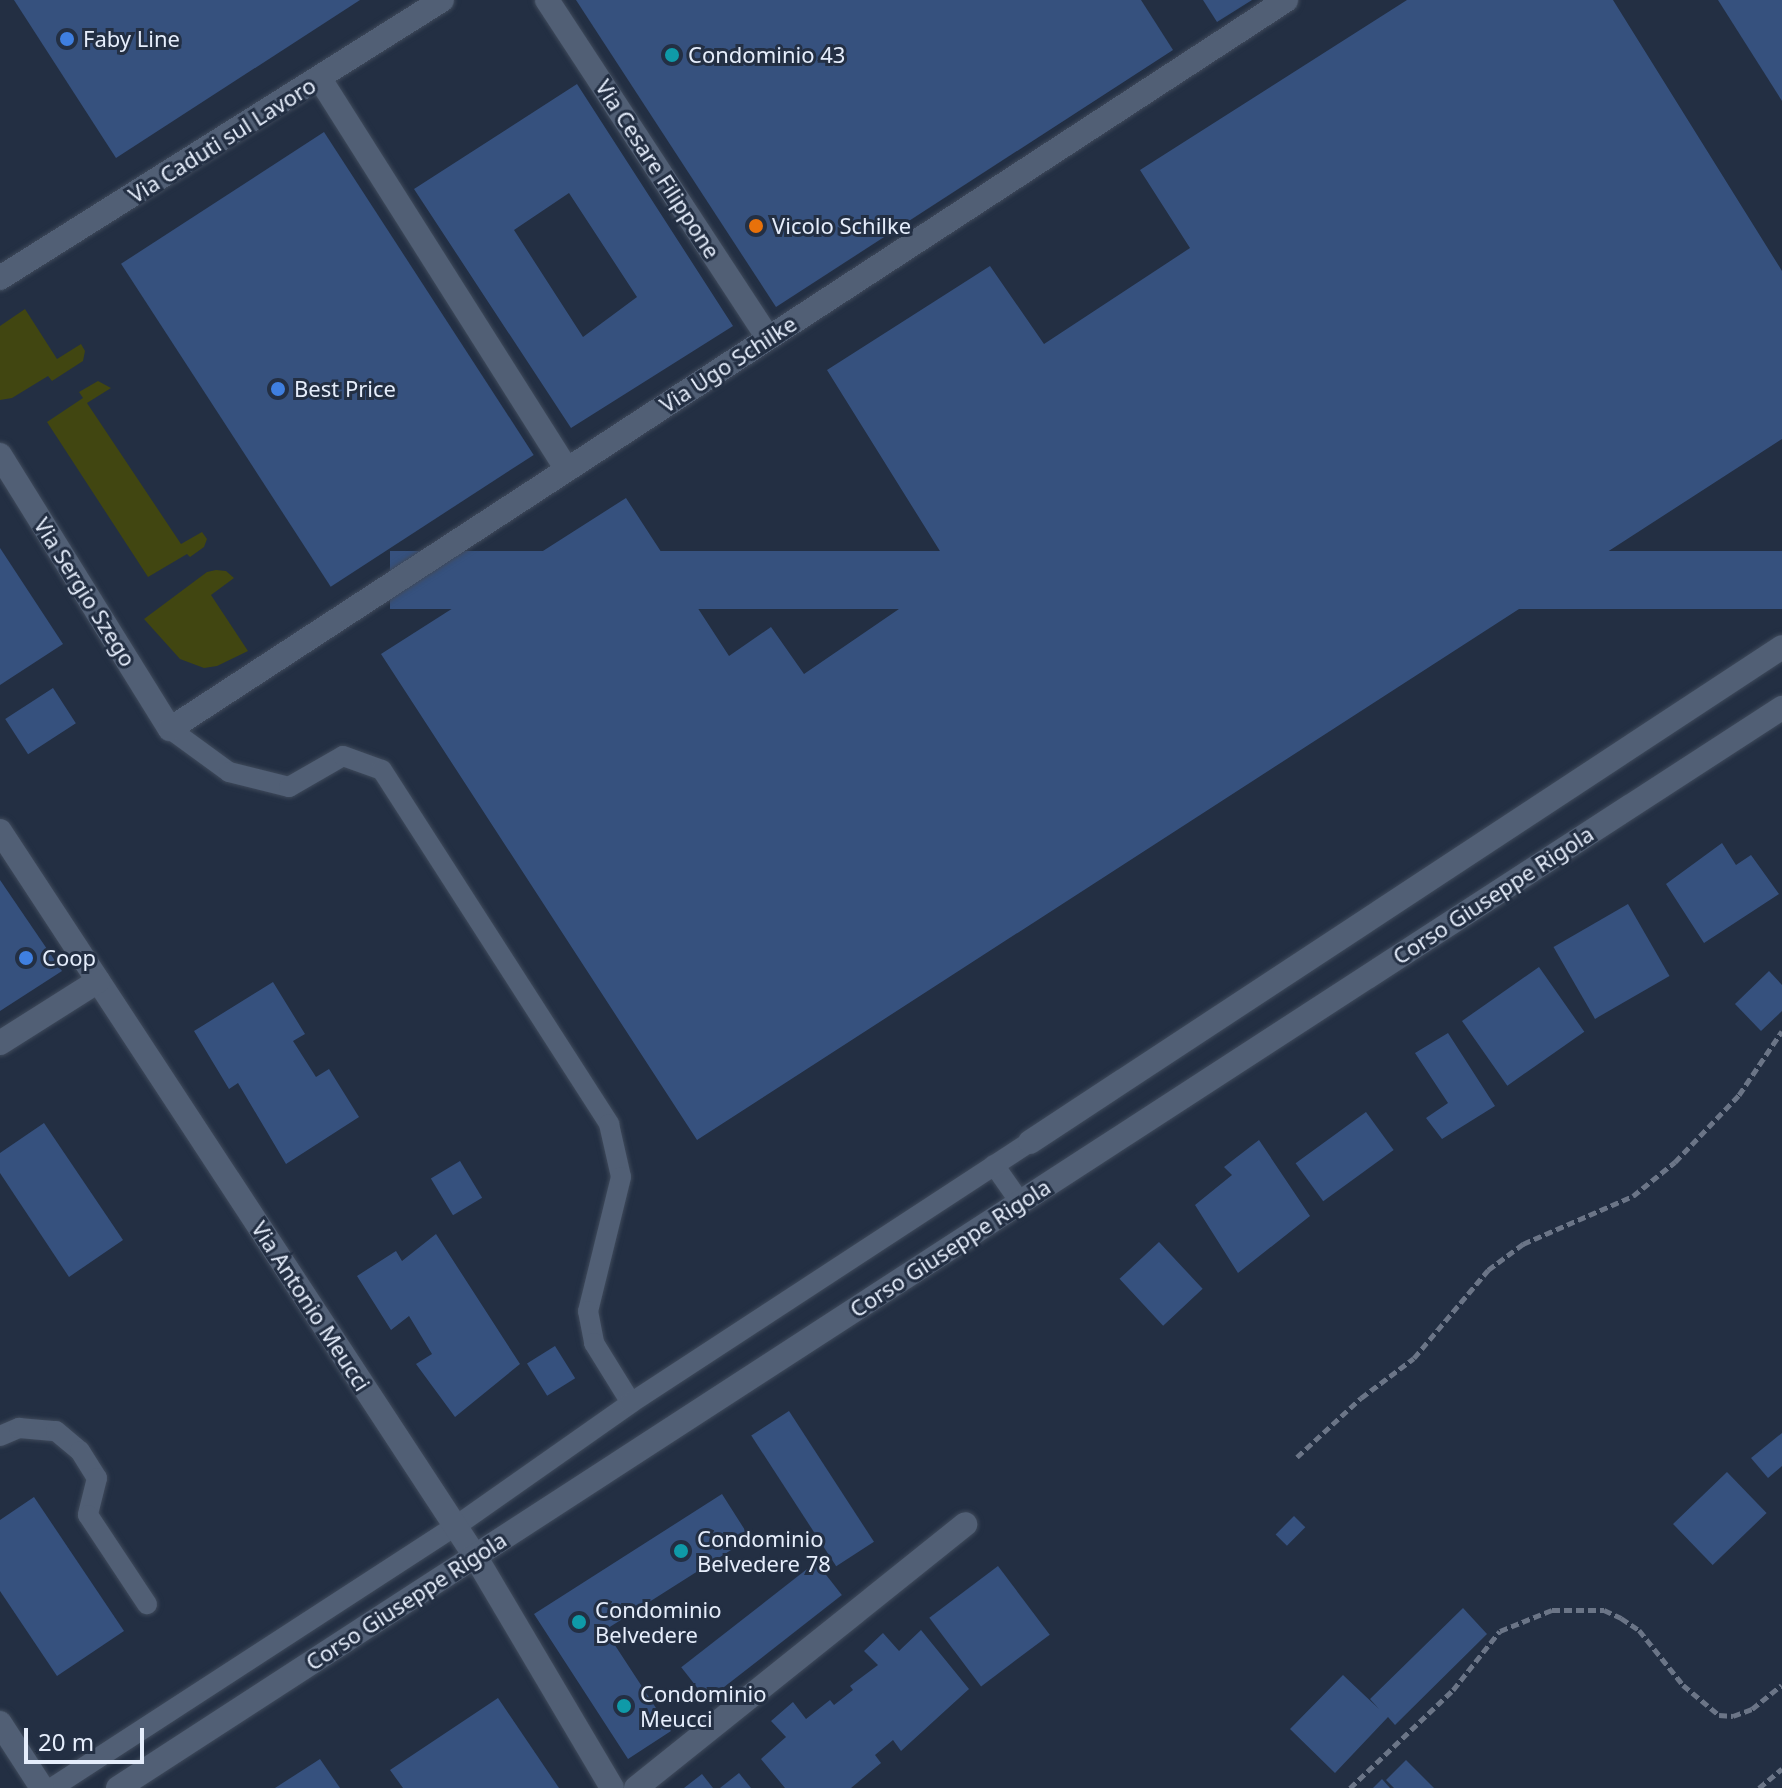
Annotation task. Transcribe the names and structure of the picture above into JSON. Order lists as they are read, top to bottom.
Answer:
{
  "streets": {
    "street": [
      "Via Caduti sul Lavoro",
      "Via Cesare Filippone",
      "Via Ugo Schilke",
      "Via Sergio Szego",
      "Corso Giuseppe Rigola",
      "Via Antonio Meucci"
    ]
  },
  "crossings": [
    ["Via Cesare Filippone", "Via Ugo Schilke"],
    ["Via Ugo Schilke", "Via Sergio Szego"],
    ["Corso Giuseppe Rigola", "Via Antonio Meucci"]
  ],
  "places": [
    "Faby Line",
    "Condominio 43",
    "Vicolo Schilke",
    "Best Price",
    "Coop",
    "Condominio Belvedere 78",
    "Condominio Belvedere",
    "Condominio Meucci"
  ],
  "scale_bar": "20 m"
}
